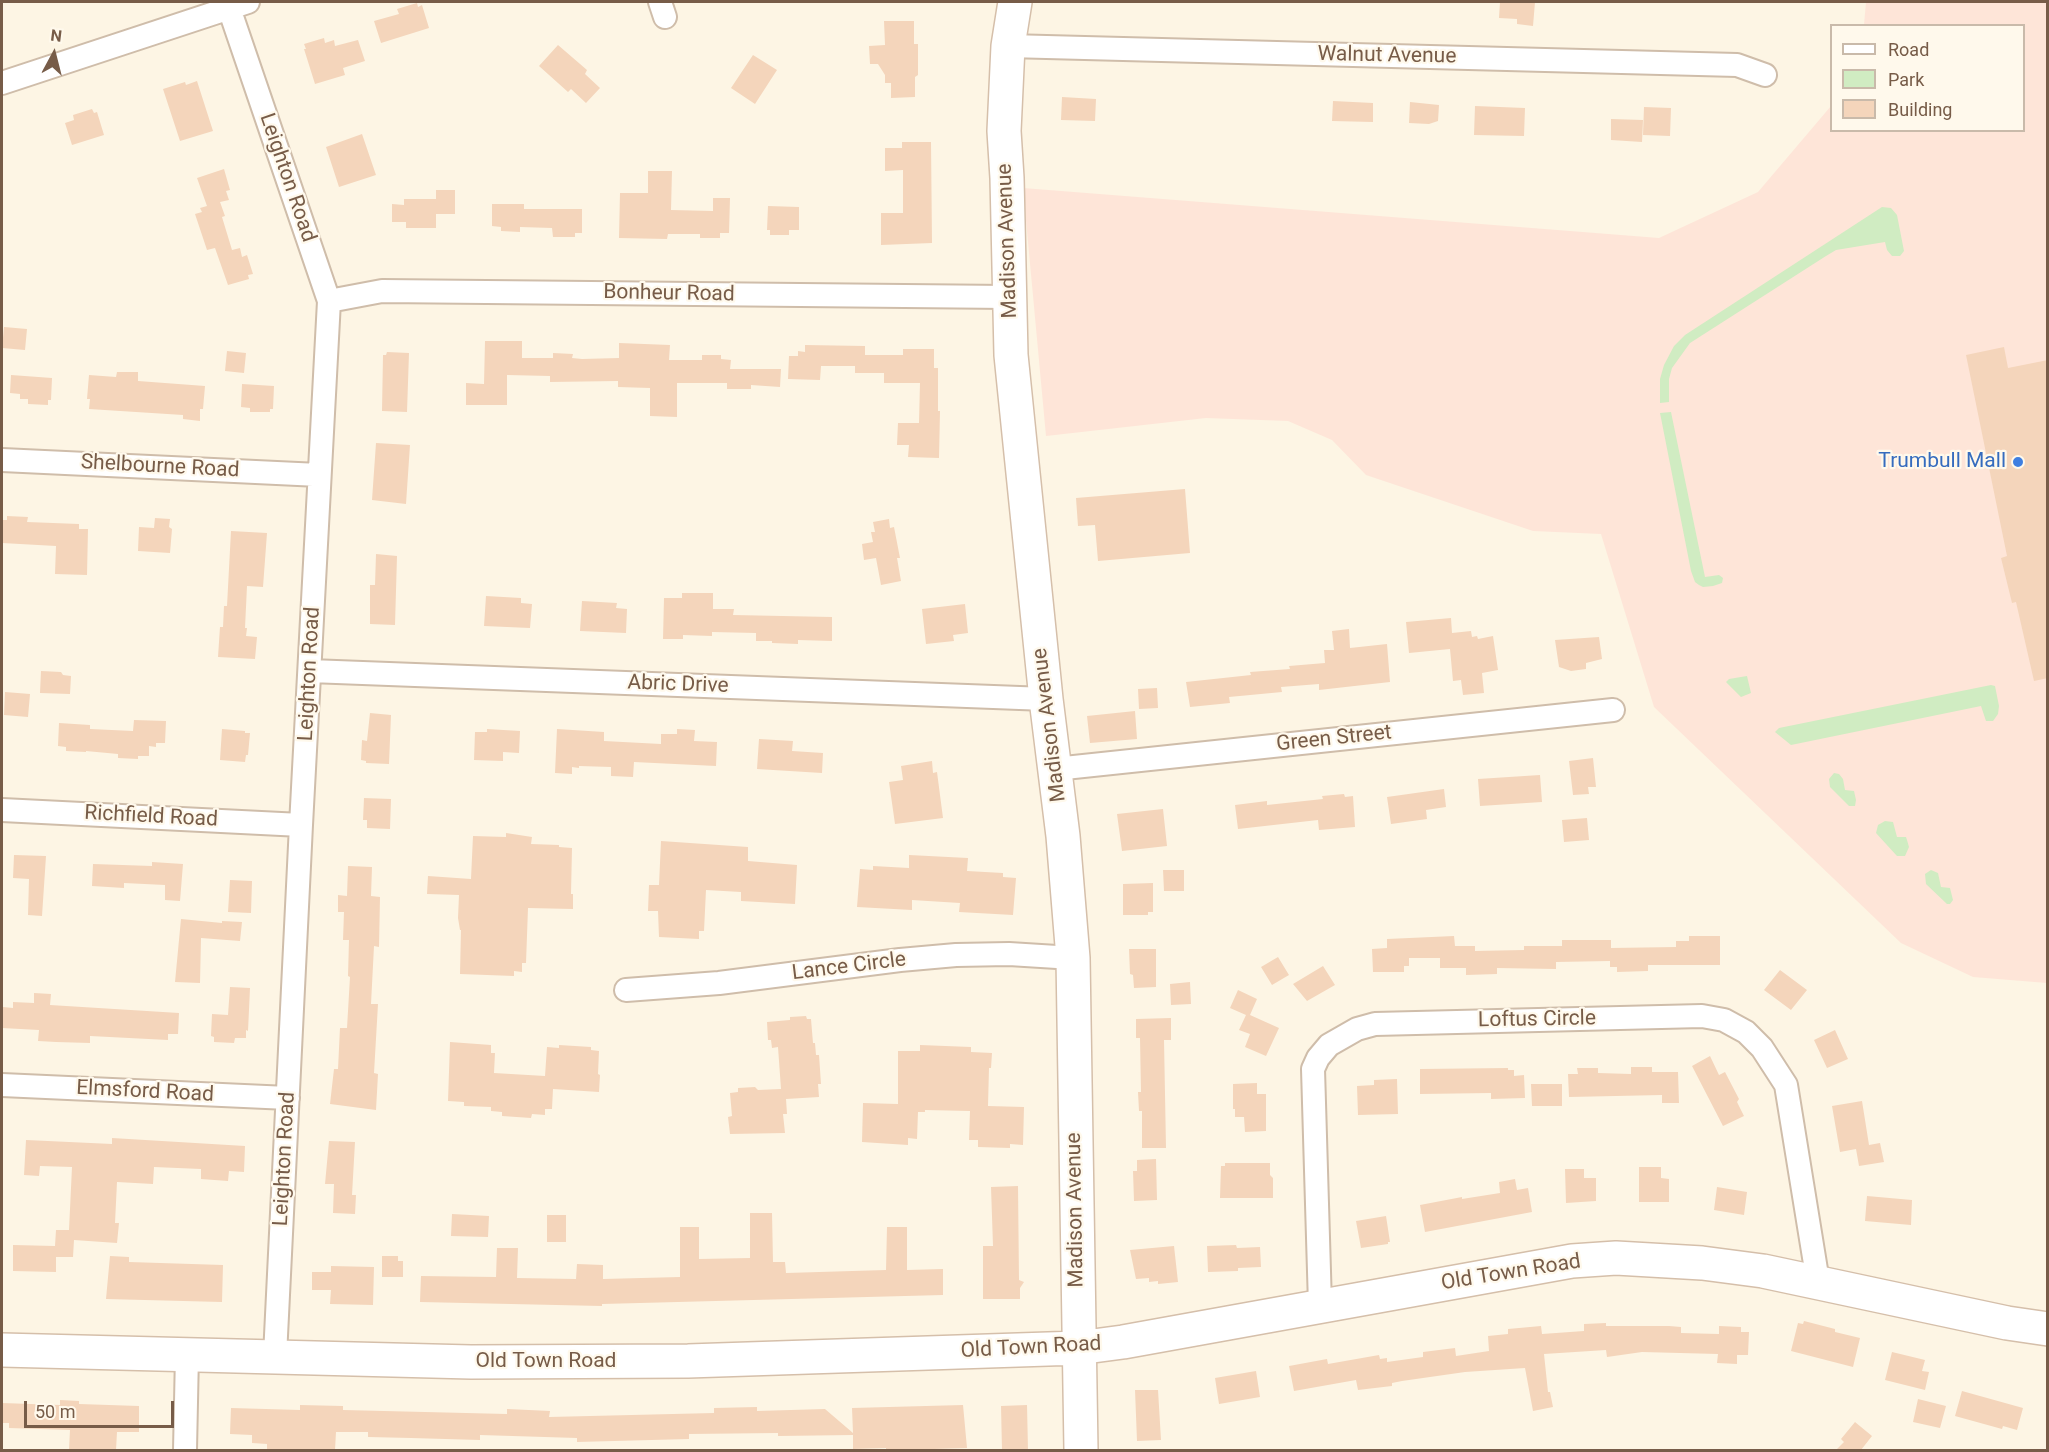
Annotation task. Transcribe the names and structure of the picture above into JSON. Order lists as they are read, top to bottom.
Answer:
{
  "streets": {
    "main road": ["Madison Avenue", "Old Town Road"],
    "street": [
      "Walnut Avenue",
      "Leighton Road",
      "Bonheur Road",
      "Shelbourne Road",
      "Abric Drive",
      "Green Street",
      "Richfield Road",
      "Lance Circle",
      "Loftus Circle",
      "Elmsford Road"
    ]
  },
  "crossings": [
    ["Walnut Avenue", "Madison Avenue"],
    ["Leighton Road", "Bonheur Road"],
    ["Leighton Road", "Shelbourne Road"],
    ["Leighton Road", "Abric Drive"],
    ["Leighton Road", "Richfield Road"],
    ["Leighton Road", "Elmsford Road"],
    ["Leighton Road", "Old Town Road"],
    ["Madison Avenue", "Bonheur Road"],
    ["Madison Avenue", "Abric Drive"],
    ["Madison Avenue", "Green Street"],
    ["Madison Avenue", "Lance Circle"],
    ["Madison Avenue", "Old Town Road"],
    ["Loftus Circle", "Old Town Road"]
  ],
  "places": ["Trumbull Mall"],
  "legend": ["Road", "Park", "Building"],
  "scale_bar": "50 m",
  "north": "top"
}
